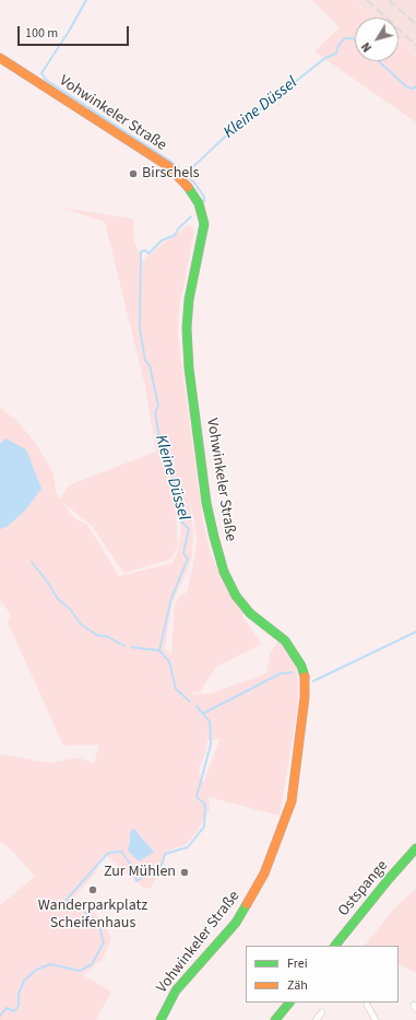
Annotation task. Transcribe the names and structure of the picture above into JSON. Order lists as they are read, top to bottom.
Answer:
{
  "streets": {
    "street": ["Vohwinkeler Straße", "Ostspange"]
  },
  "water": ["Kleine Düssel"],
  "places": ["Birschels", "Zur Mühlen", "Wanderparkplatz Scheifenhaus"],
  "legend": ["Frei", "Zäh"],
  "scale_bar": "100 m",
  "north": "bottom left"
}
